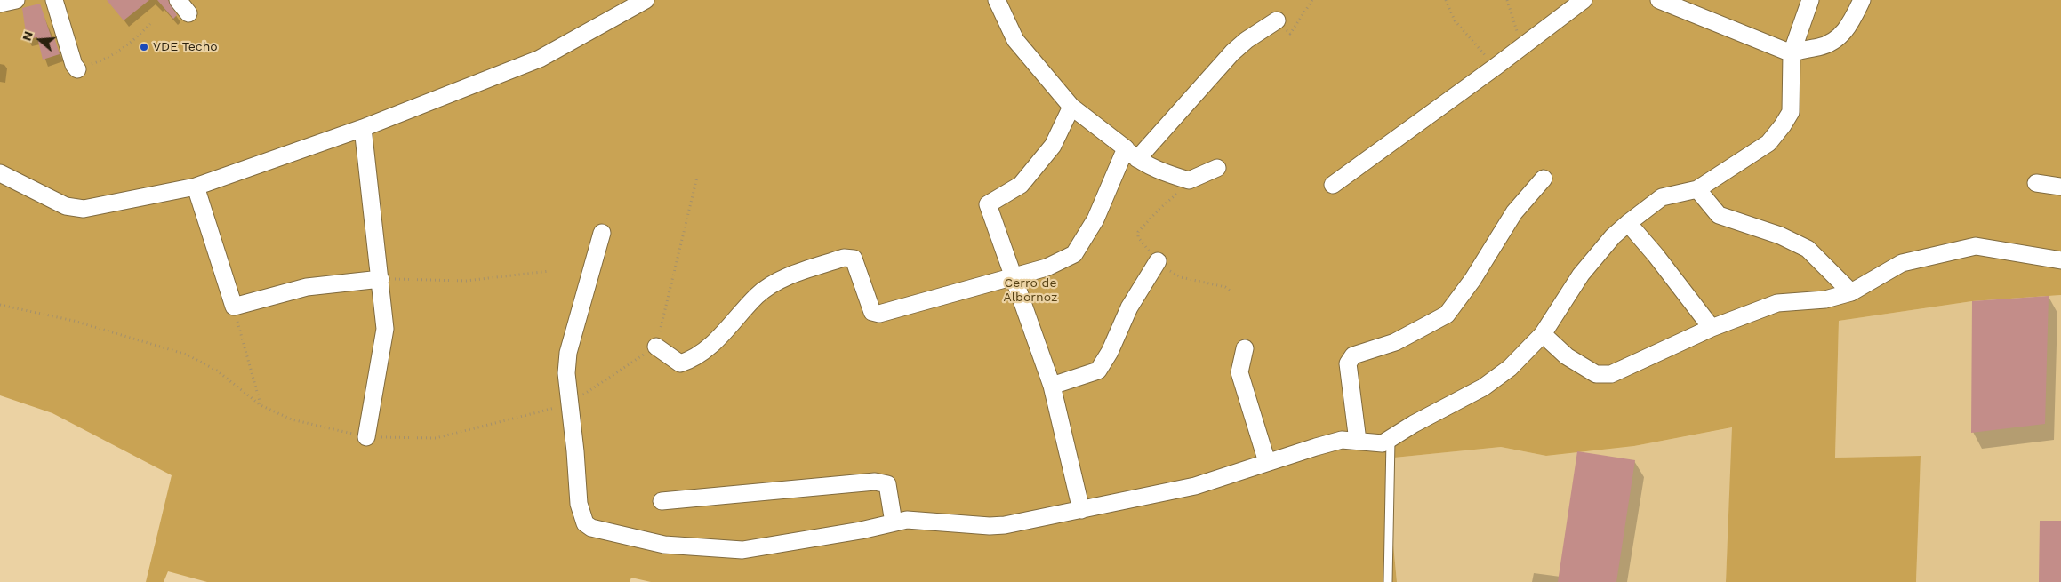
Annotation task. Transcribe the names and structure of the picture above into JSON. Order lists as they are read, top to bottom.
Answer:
{
  "parks": ["Cerro de Albornoz"],
  "places": ["VDE Techo"],
  "north": "left"
}
